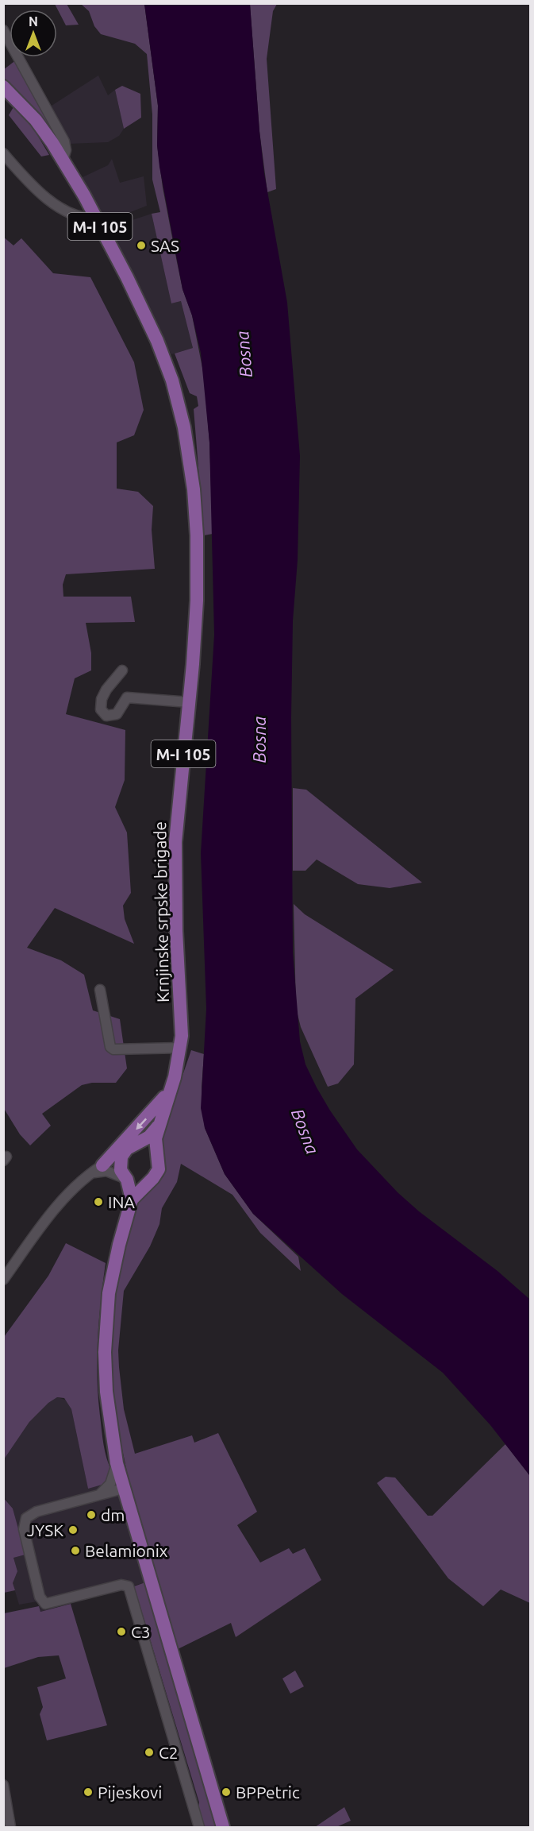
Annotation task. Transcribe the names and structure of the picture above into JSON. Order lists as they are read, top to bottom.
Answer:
{
  "streets": {
    "main road": ["M-I 105", "Krnjinske srpske brigade"]
  },
  "crossings": [
    ["M-I 105", "Krnjinske srpske brigade"]
  ],
  "water": ["Bosna"],
  "places": [
    "SAS",
    "INA",
    "dm",
    "JYSK",
    "Belamionix",
    "C3",
    "C2",
    "Pijeskovi",
    "BPPetric"
  ],
  "north": "top"
}
